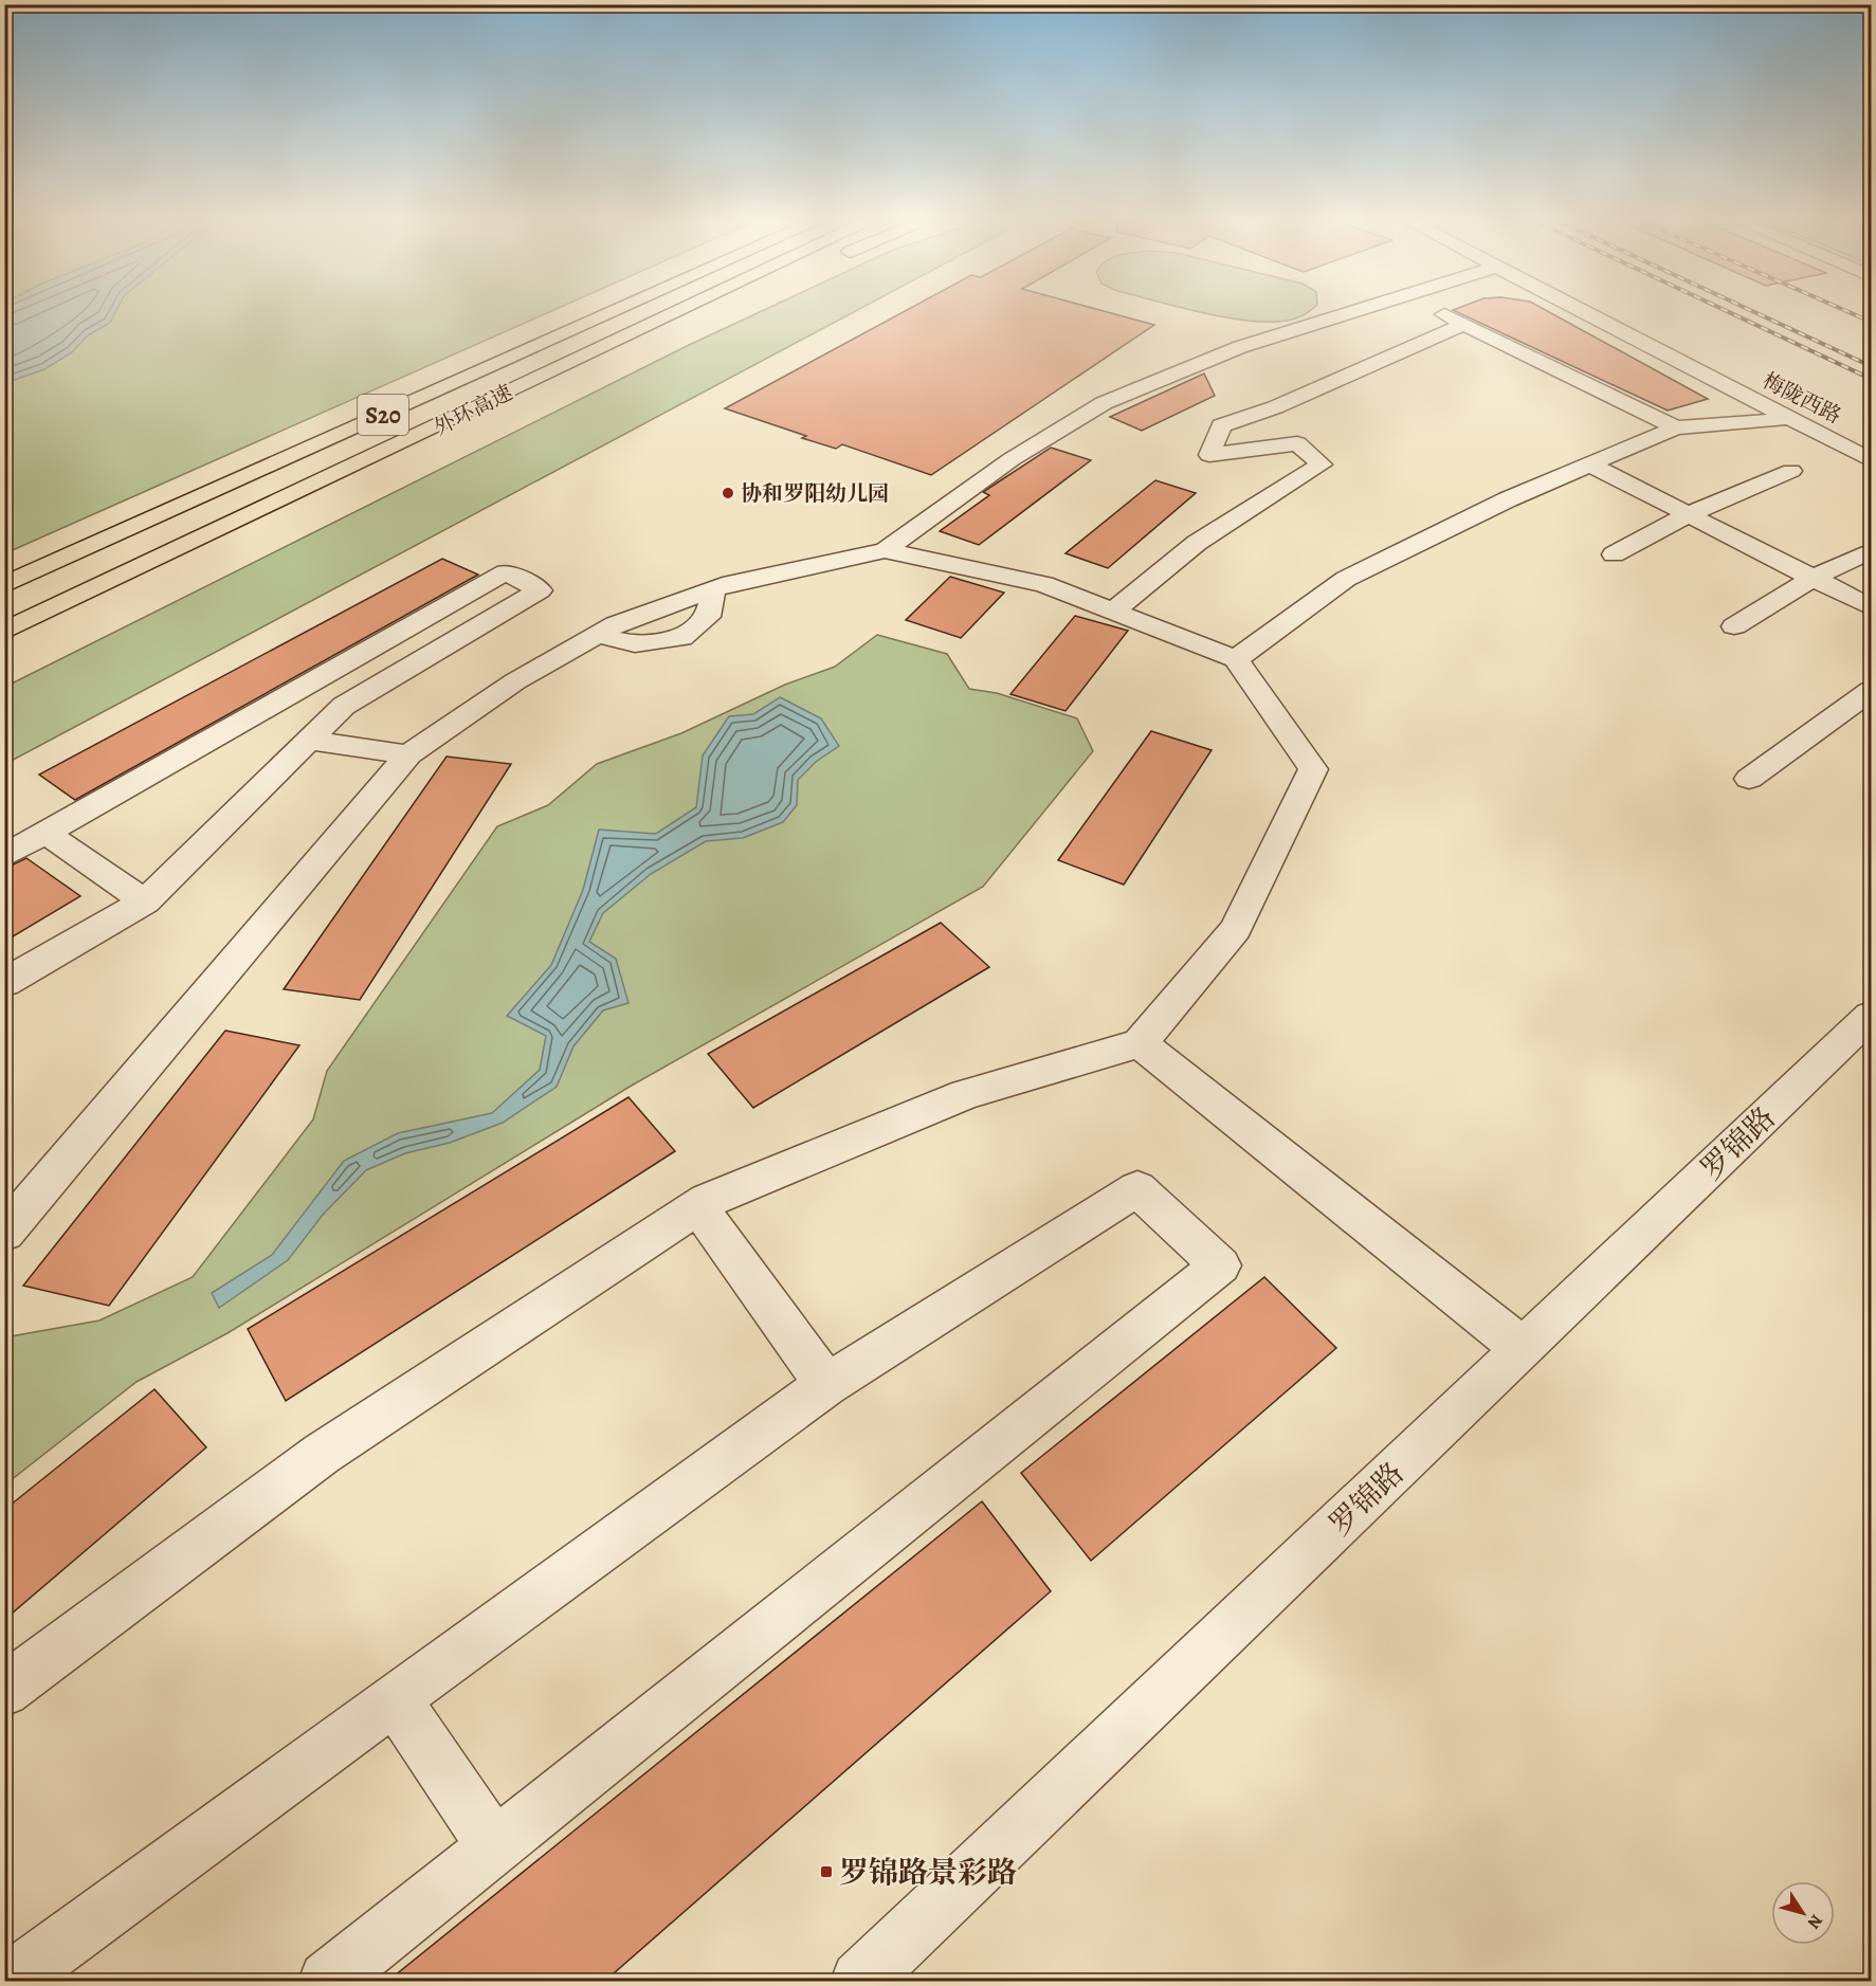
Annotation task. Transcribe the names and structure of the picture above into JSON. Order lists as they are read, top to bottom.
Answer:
{
  "streets": {
    "highway": ["外环高速", "S20"],
    "street": ["梅陇西路", "罗锦路"]
  },
  "places": {
    "other": ["协和罗阳幼儿园"],
    "transit": ["罗锦路景彩路"]
  },
  "north": "bottom right"
}
